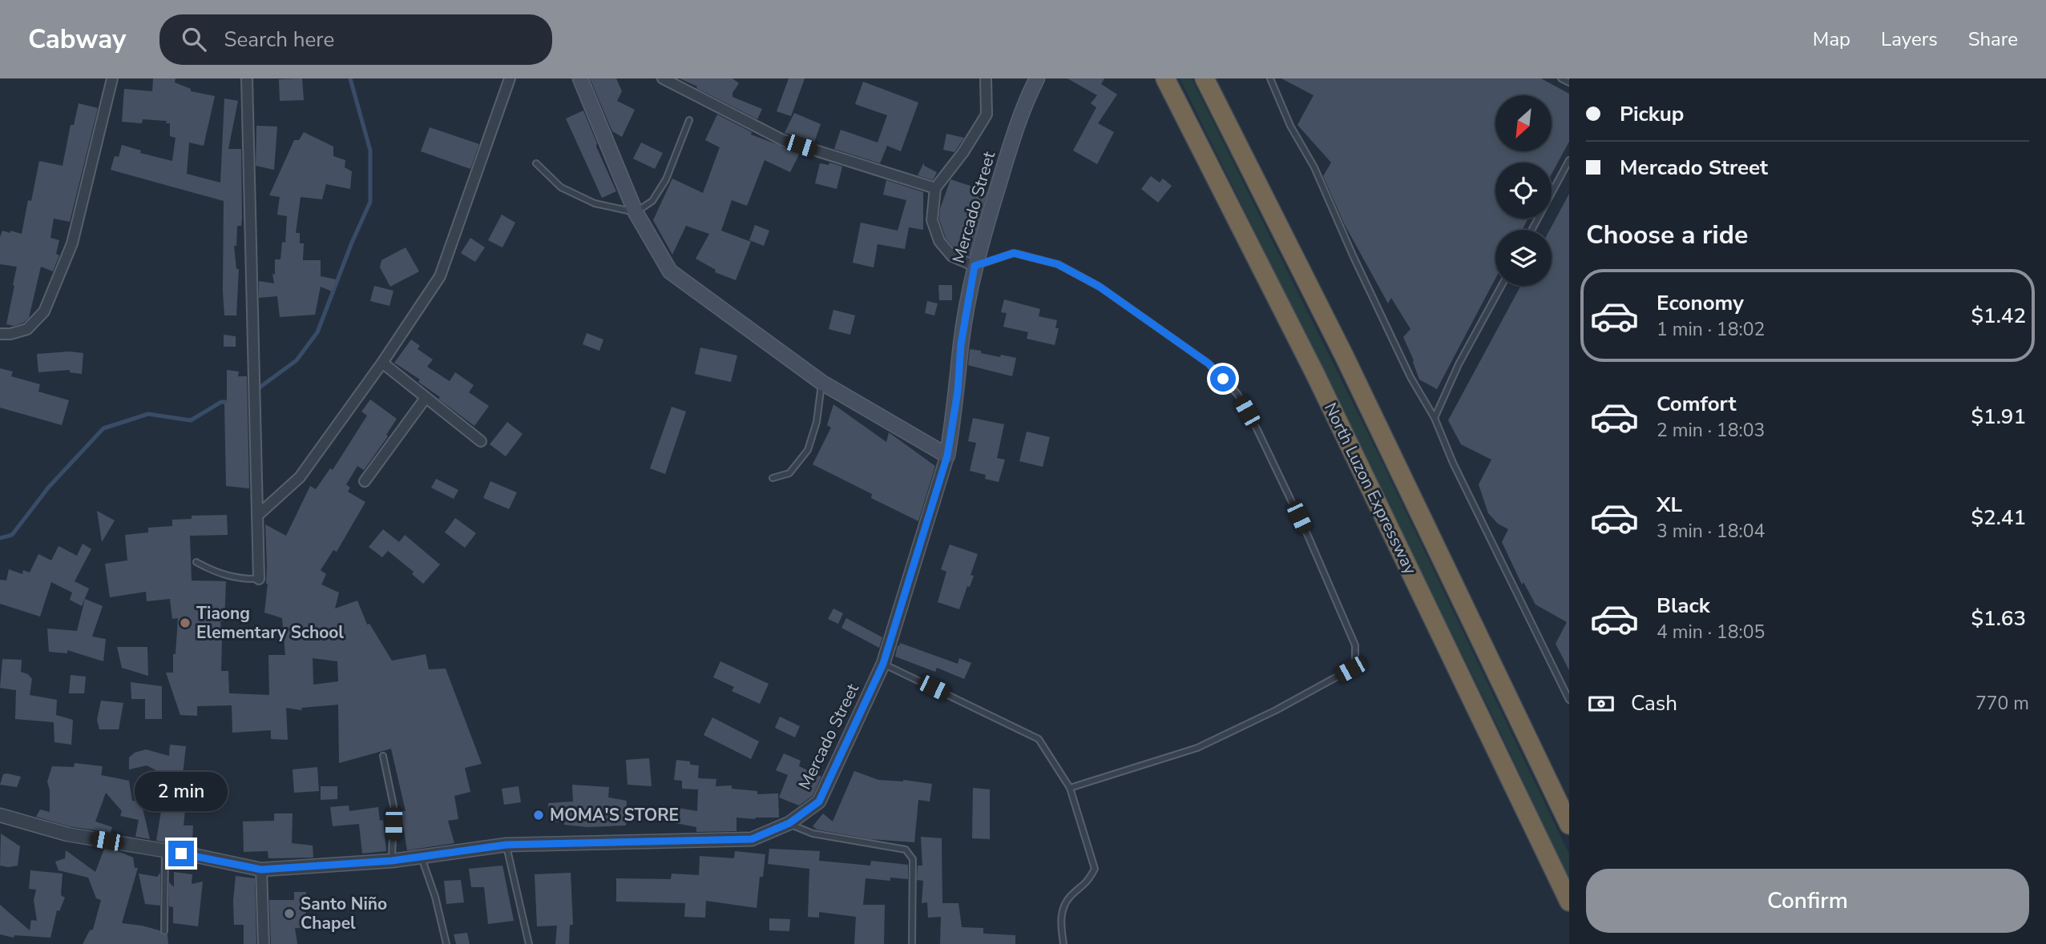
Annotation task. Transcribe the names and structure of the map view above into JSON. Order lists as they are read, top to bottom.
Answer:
{
  "streets": {
    "highway": ["North Luzon Expressway"],
    "main road": ["Mercado Street"]
  },
  "places": ["Tiaong Elementary School", "MOMA'S STORE", "Santo Niño Chapel"],
  "north": "bottom left",
  "page": {
    "header": "Cabway",
    "search": "Search here",
    "nav": ["Map", "Layers", "Share"],
    "banner": ["Pickup", "Mercado Street"],
    "heading": "Choose a ride",
    "list": [
      {
        "name": "Economy",
        "note": "1 min · 18:02",
        "value": "$1.42"
      },
      {
        "name": "Comfort",
        "note": "2 min · 18:03",
        "value": "$1.91"
      },
      {
        "name": "XL",
        "note": "3 min · 18:04",
        "value": "$2.41"
      },
      {
        "name": "Black",
        "note": "4 min · 18:05",
        "value": "$1.63"
      }
    ],
    "pay": ["Cash", "770 m"],
    "bubble": "2 min",
    "buttons": "Confirm"
  }
}
